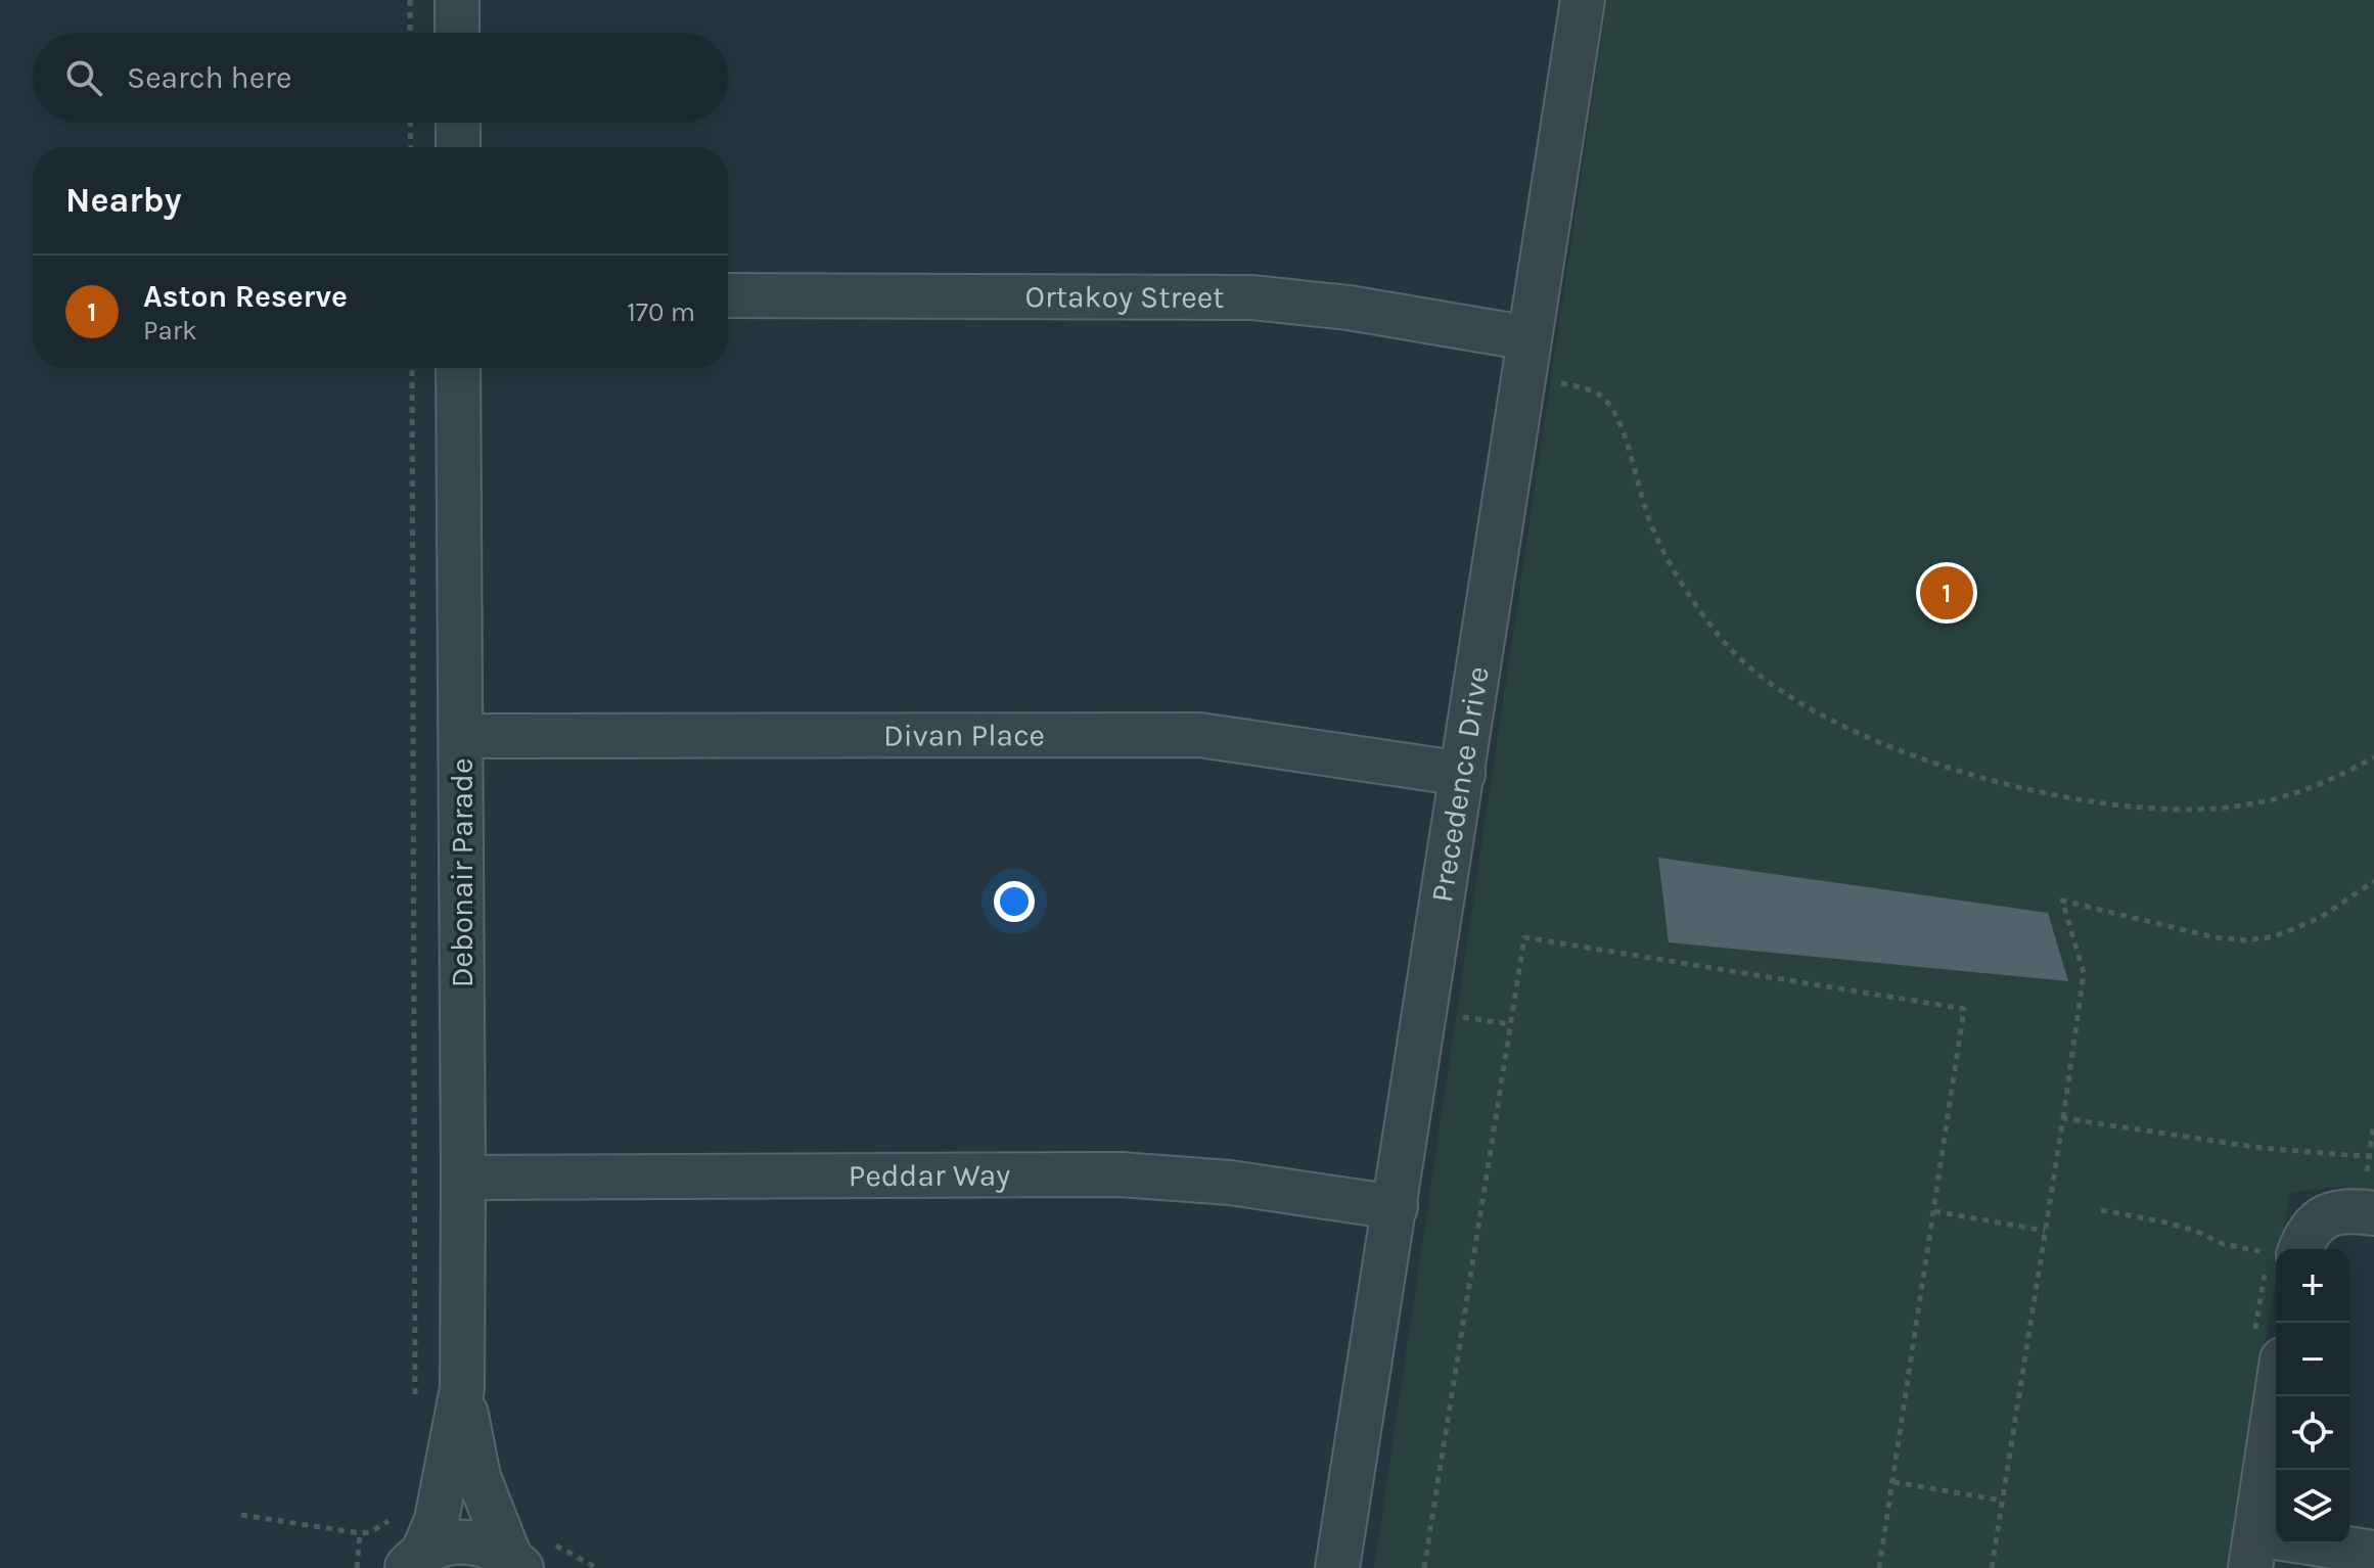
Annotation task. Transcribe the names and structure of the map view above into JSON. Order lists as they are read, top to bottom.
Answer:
{
  "streets": {
    "street": [
      "Ortakoy Street",
      "Divan Place",
      "Precedence Drive",
      "Debonair Parade",
      "Peddar Way"
    ]
  },
  "crossings": [
    ["Ortakoy Street", "Precedence Drive"],
    ["Divan Place", "Precedence Drive"],
    ["Divan Place", "Debonair Parade"],
    ["Precedence Drive", "Peddar Way"],
    ["Debonair Parade", "Peddar Way"]
  ],
  "page": {
    "search": "Search here",
    "heading": "Nearby",
    "list": [
      {
        "mark": "1",
        "name": "Aston Reserve",
        "note": "Park",
        "value": "170 m"
      }
    ],
    "pins": "1",
    "map_buttons": ["+", "−"]
  }
}
